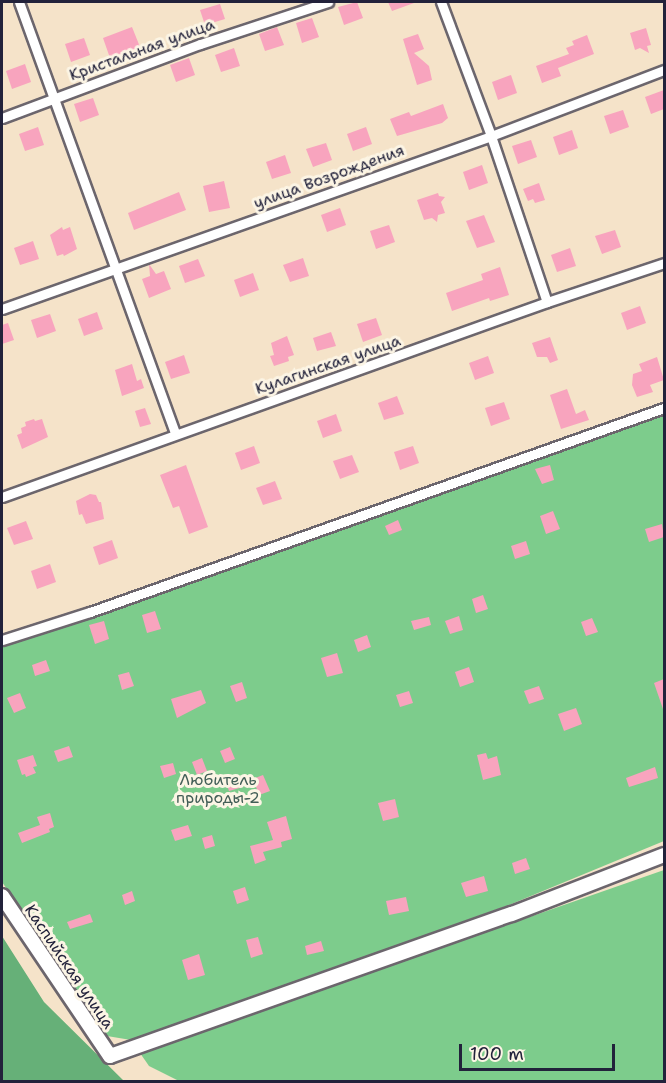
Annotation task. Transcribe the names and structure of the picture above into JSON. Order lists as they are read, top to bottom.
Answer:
{
  "streets": {
    "street": [
      "Кристальная улица",
      "улица Возрождения",
      "Кулагинская улица",
      "Каспийская улица"
    ]
  },
  "parks": ["Любитель природы-2"],
  "scale_bar": "100 m"
}
